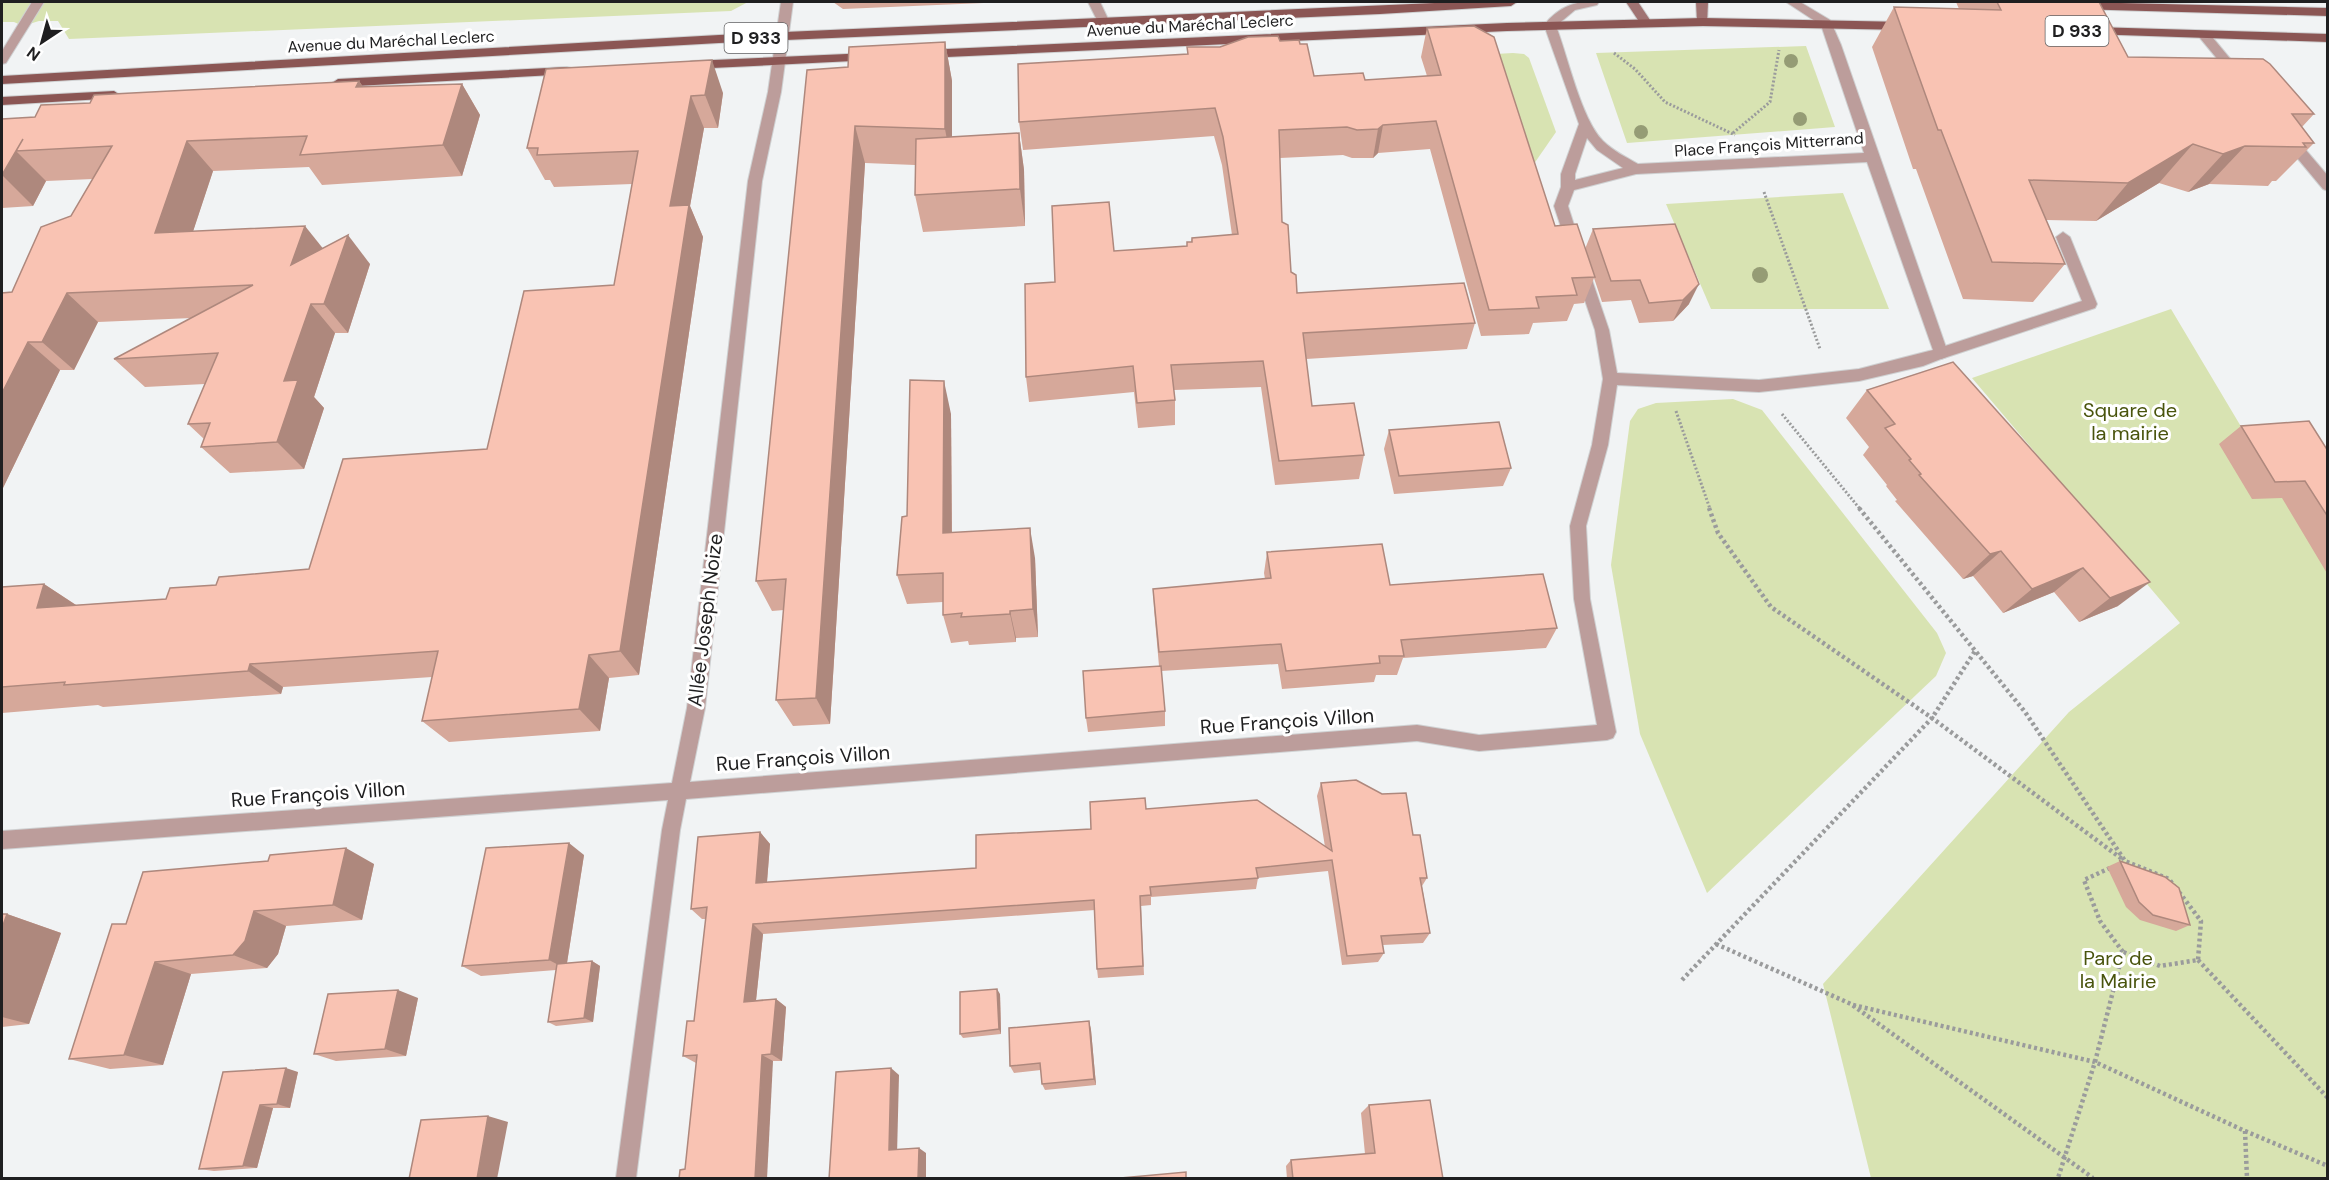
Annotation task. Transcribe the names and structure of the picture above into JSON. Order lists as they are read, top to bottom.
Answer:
{
  "streets": {
    "main road": ["Avenue du Maréchal Leclerc", "D 933"],
    "street": ["Place François Mitterrand", "Allée Joseph Noize", "Rue François Villon"]
  },
  "crossings": [
    ["Avenue du Maréchal Leclerc", "Place François Mitterrand"],
    ["D 933", "Allée Joseph Noize"],
    ["Allée Joseph Noize", "Rue François Villon"]
  ],
  "parks": ["Square de la mairie", "Parc de la Mairie"],
  "north": "bottom left"
}
